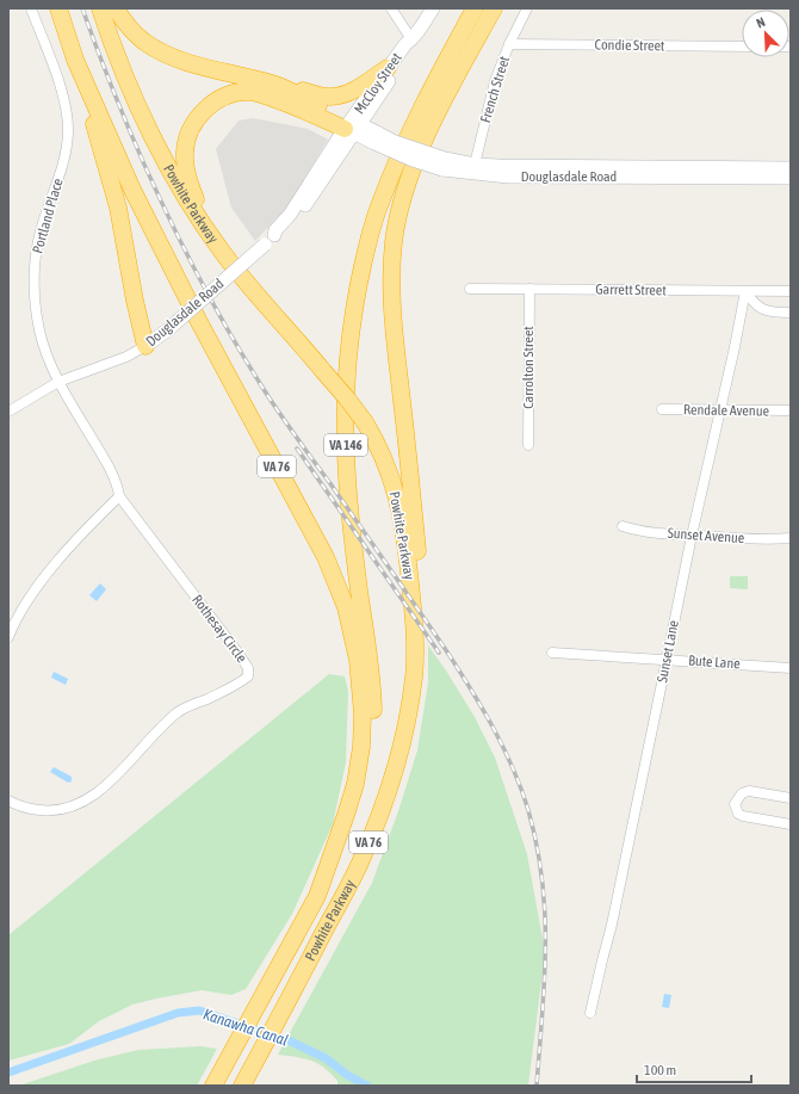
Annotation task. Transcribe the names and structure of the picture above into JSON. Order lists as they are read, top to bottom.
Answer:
{
  "streets": {
    "highway": ["Powhite Parkway", "VA 146", "VA 76"],
    "street": [
      "Condie Street",
      "McCloy Street",
      "French Street",
      "Douglasdale Road",
      "Portland Place",
      "Garrett Street",
      "Carrolton Street",
      "Rendale Avenue",
      "Sunset Avenue",
      "Rothesay Circle",
      "Sunset Lane",
      "Bute Lane"
    ]
  },
  "crossings": [
    ["Condie Street", "French Street"],
    ["McCloy Street", "Douglasdale Road"],
    ["French Street", "Douglasdale Road"],
    ["Douglasdale Road", "Portland Place"],
    ["Powhite Parkway", "VA 146"],
    ["Portland Place", "Rothesay Circle"],
    ["Garrett Street", "Carrolton Street"],
    ["Garrett Street", "Sunset Lane"],
    ["Rendale Avenue", "Sunset Lane"],
    ["Sunset Avenue", "Sunset Lane"],
    ["Sunset Lane", "Bute Lane"]
  ],
  "water": ["Kanawha Canal"],
  "scale_bar": "100 m",
  "north": "top left"
}
